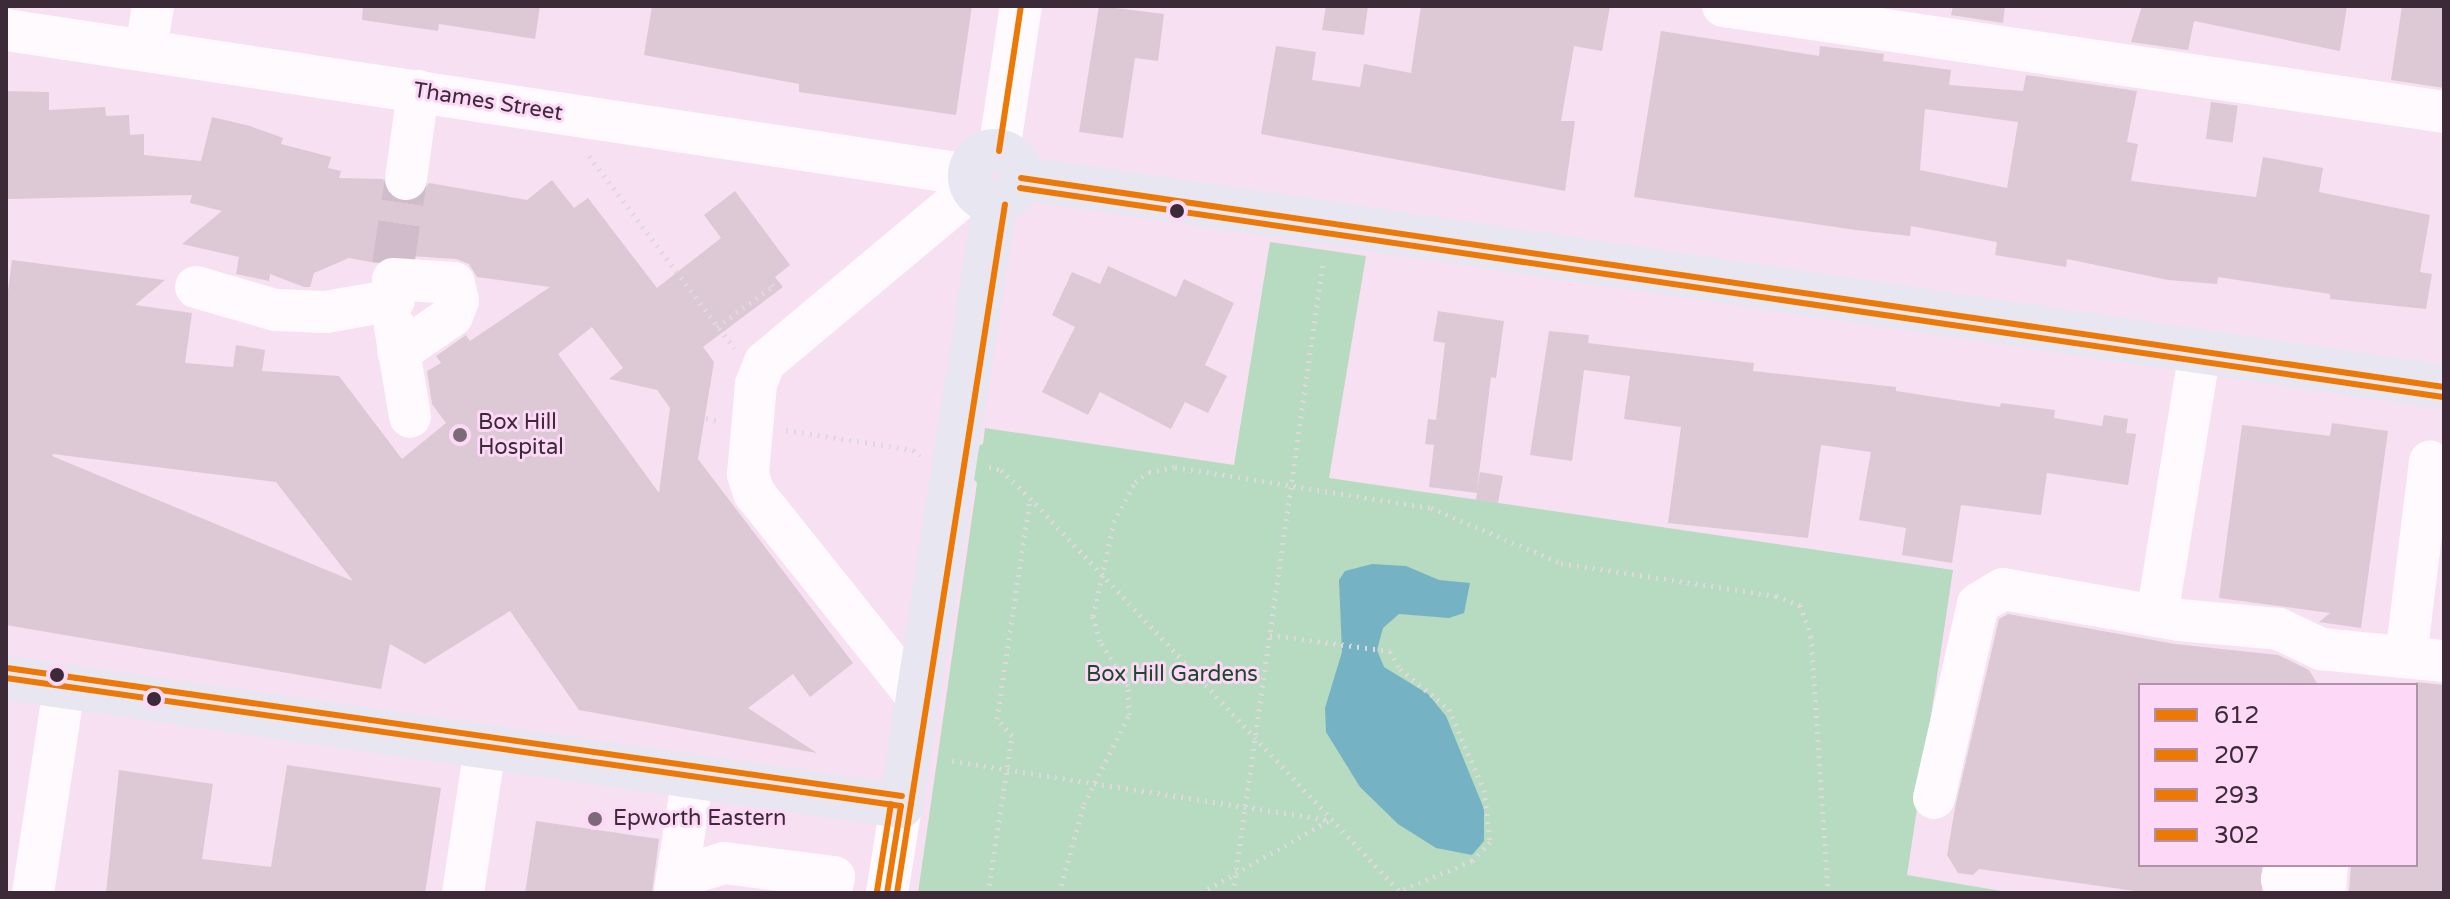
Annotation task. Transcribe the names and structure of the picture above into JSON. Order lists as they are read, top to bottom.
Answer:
{
  "streets": {
    "main road": ["Thames Street"]
  },
  "parks": ["Box Hill Gardens"],
  "places": ["Box Hill Hospital", "Epworth Eastern"],
  "lines": [
    "transit line 612",
    "transit line 207",
    "transit line 302",
    "transit line 293"
  ],
  "legend": [
    "612",
    "207",
    "293",
    "302"
  ]
}
